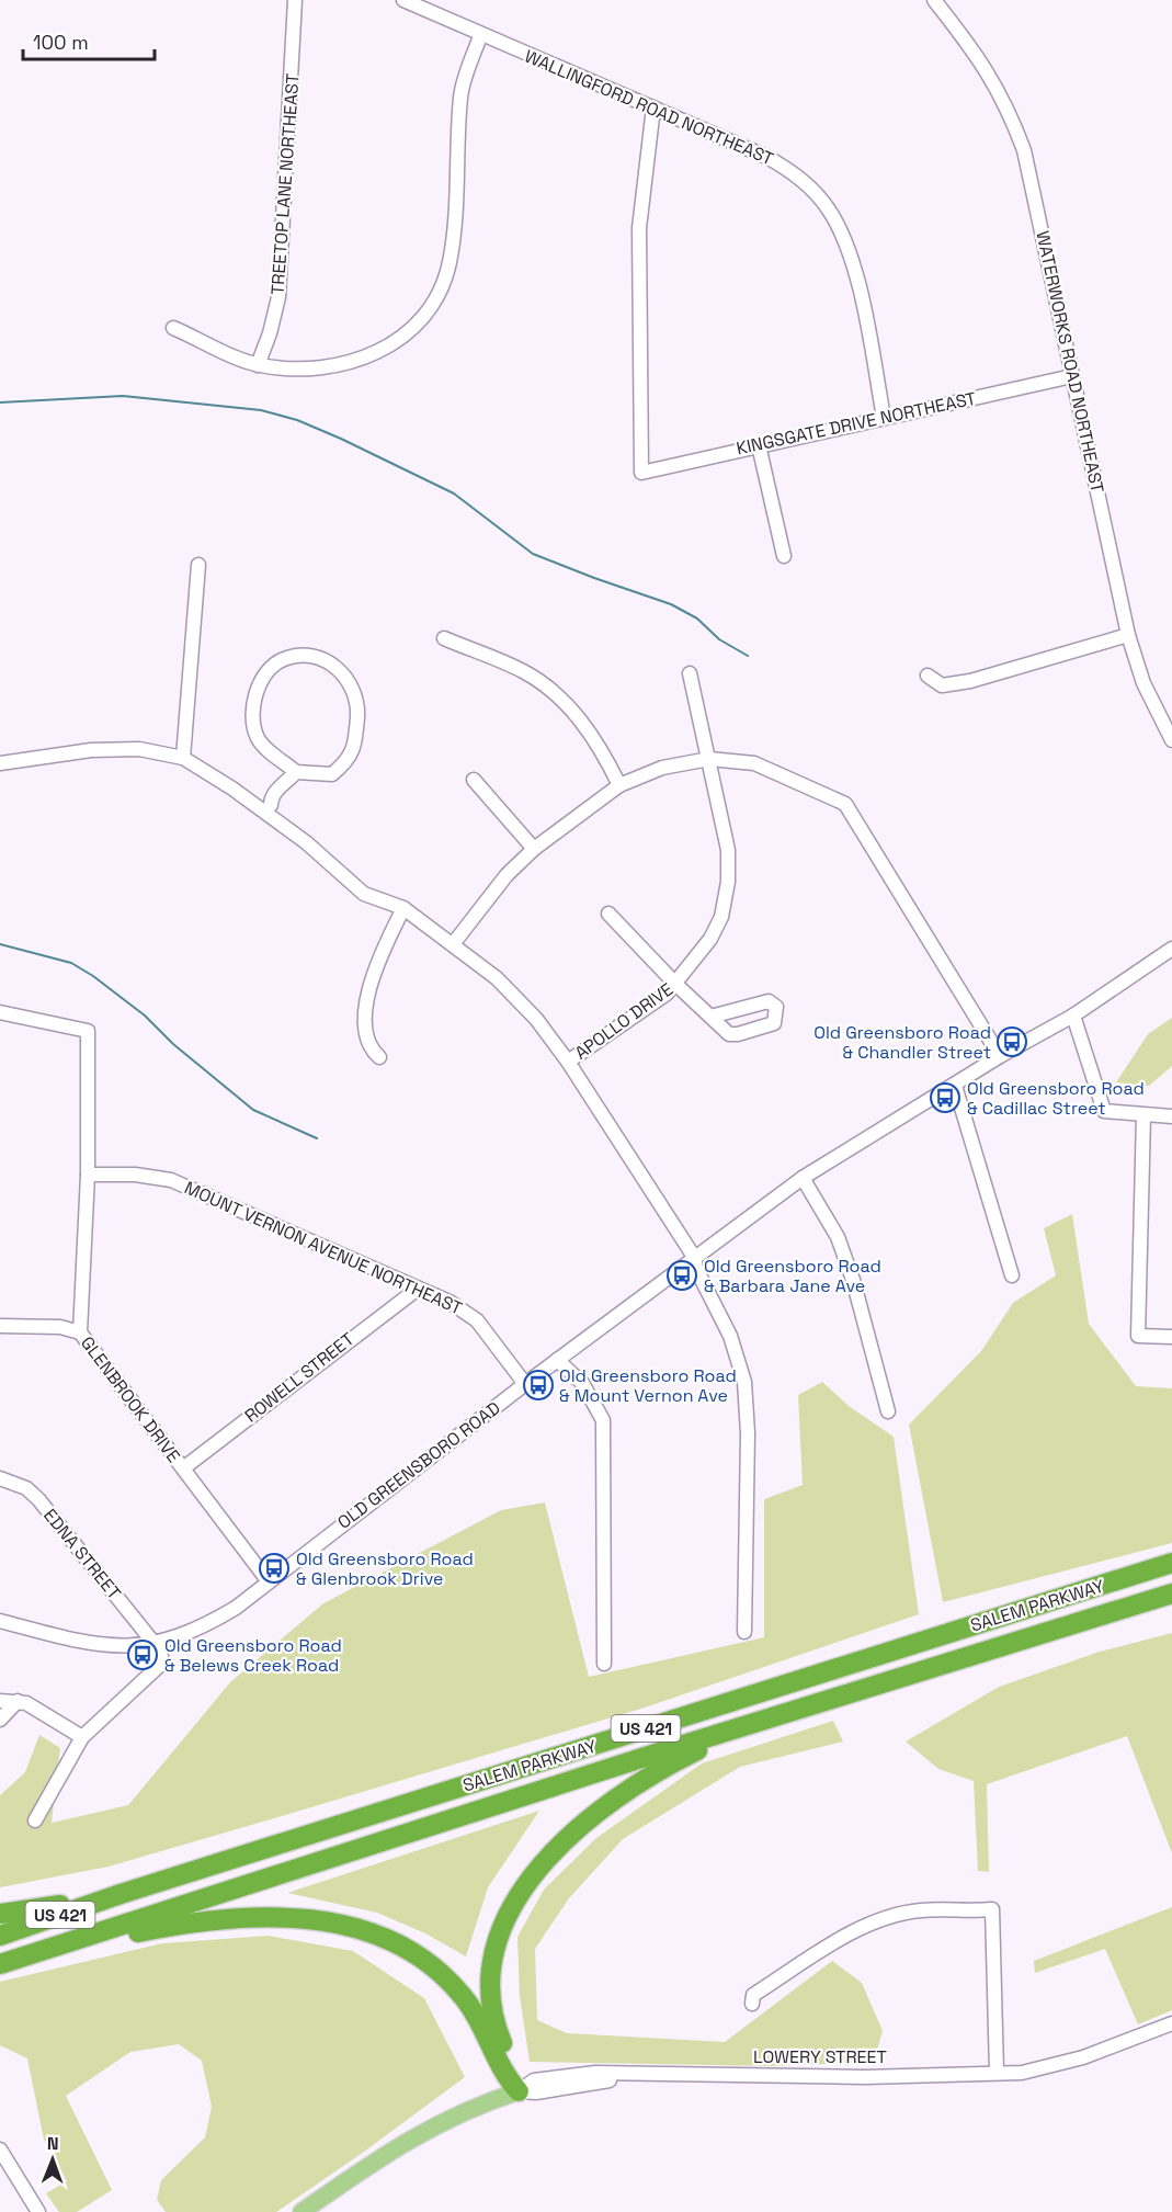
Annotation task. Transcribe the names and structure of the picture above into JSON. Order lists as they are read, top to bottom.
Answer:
{
  "streets": {
    "highway": ["SALEM PARKWAY", "US 421"],
    "main road": ["LOWERY STREET"],
    "street": [
      "WALLINGFORD ROAD NORTHEAST",
      "TREETOP LANE NORTHEAST",
      "WATERWORKS ROAD NORTHEAST",
      "KINGSGATE DRIVE NORTHEAST",
      "APOLLO DRIVE",
      "MOUNT VERNON AVENUE NORTHEAST",
      "ROWELL STREET",
      "GLENBROOK DRIVE",
      "OLD GREENSBORO ROAD",
      "EDNA STREET"
    ]
  },
  "crossings": [
    ["WALLINGFORD ROAD NORTHEAST", "KINGSGATE DRIVE NORTHEAST"],
    ["WATERWORKS ROAD NORTHEAST", "KINGSGATE DRIVE NORTHEAST"],
    ["MOUNT VERNON AVENUE NORTHEAST", "ROWELL STREET"],
    ["MOUNT VERNON AVENUE NORTHEAST", "GLENBROOK DRIVE"],
    ["MOUNT VERNON AVENUE NORTHEAST", "OLD GREENSBORO ROAD"],
    ["ROWELL STREET", "GLENBROOK DRIVE"],
    ["GLENBROOK DRIVE", "OLD GREENSBORO ROAD"],
    ["OLD GREENSBORO ROAD", "EDNA STREET"]
  ],
  "places": {
    "bus stop": [
      "Old Greensboro Road & Chandler Street",
      "Old Greensboro Road & Cadillac Street",
      "Old Greensboro Road & Barbara Jane Ave",
      "Old Greensboro Road & Mount Vernon Ave",
      "Old Greensboro Road & Glenbrook Drive",
      "Old Greensboro Road & Belews Creek Road"
    ]
  },
  "scale_bar": "100 m",
  "north": "top"
}
